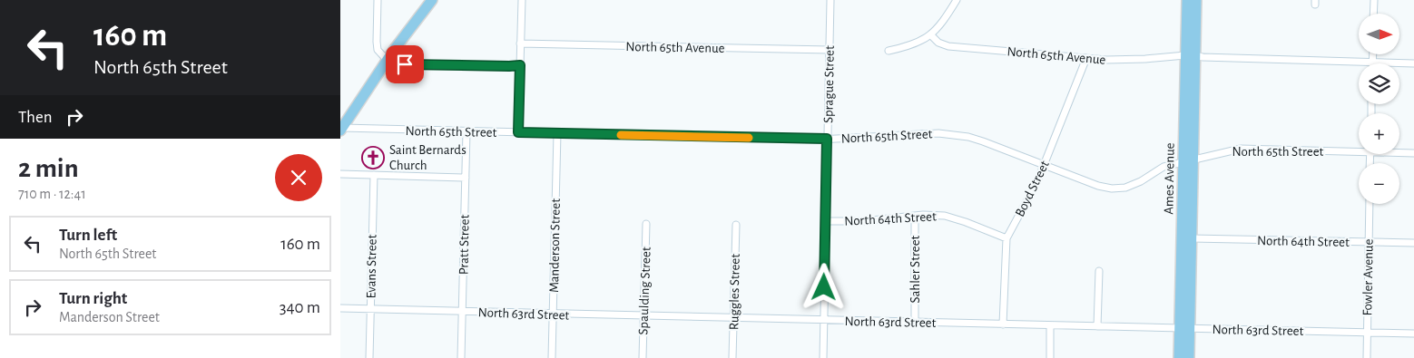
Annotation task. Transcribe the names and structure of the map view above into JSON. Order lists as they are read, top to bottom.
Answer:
{
  "streets": {
    "main road": ["Ames Avenue"],
    "street": [
      "North 65th Avenue",
      "Sprague Street",
      "North 65th Street",
      "Boyd Street",
      "North 64th Street",
      "Pratt Street",
      "Manderson Street",
      "Evans Street",
      "Sahler Street",
      "Fowler Avenue",
      "Spaulding Street",
      "Ruggles Street",
      "North 63rd Street"
    ]
  },
  "crossings": [
    ["North 65th Avenue", "Sprague Street"],
    ["North 65th Avenue", "Ames Avenue"],
    ["North 65th Avenue", "Boyd Street"],
    ["Sprague Street", "North 65th Street"],
    ["Sprague Street", "North 64th Street"],
    ["Sprague Street", "North 63rd Street"],
    ["North 65th Street", "Ames Avenue"],
    ["North 65th Street", "Boyd Street"],
    ["North 65th Street", "Pratt Street"],
    ["North 65th Street", "Manderson Street"],
    ["Ames Avenue", "North 64th Street"],
    ["Ames Avenue", "North 63rd Street"],
    ["Boyd Street", "North 64th Street"],
    ["Boyd Street", "North 63rd Street"],
    ["North 64th Street", "Sahler Street"],
    ["North 64th Street", "Fowler Avenue"],
    ["Pratt Street", "North 63rd Street"],
    ["Manderson Street", "North 63rd Street"],
    ["Evans Street", "North 63rd Street"],
    ["Sahler Street", "North 63rd Street"],
    ["Fowler Avenue", "North 63rd Street"],
    ["Spaulding Street", "North 63rd Street"],
    ["Ruggles Street", "North 63rd Street"]
  ],
  "places": {
    "church": ["Saint Bernards Church"]
  },
  "north": "right",
  "page": {
    "turn": ["160 m", "North 65th Street"],
    "map_buttons": ["+", "−"],
    "then": "Then",
    "heading": ["2 min", "710 m · 12:41"],
    "list": [
      {
        "name": "Turn left",
        "note": "North 65th Street",
        "value": "160 m"
      },
      {
        "name": "Turn right",
        "note": "Manderson Street",
        "value": "340 m"
      }
    ]
  }
}
